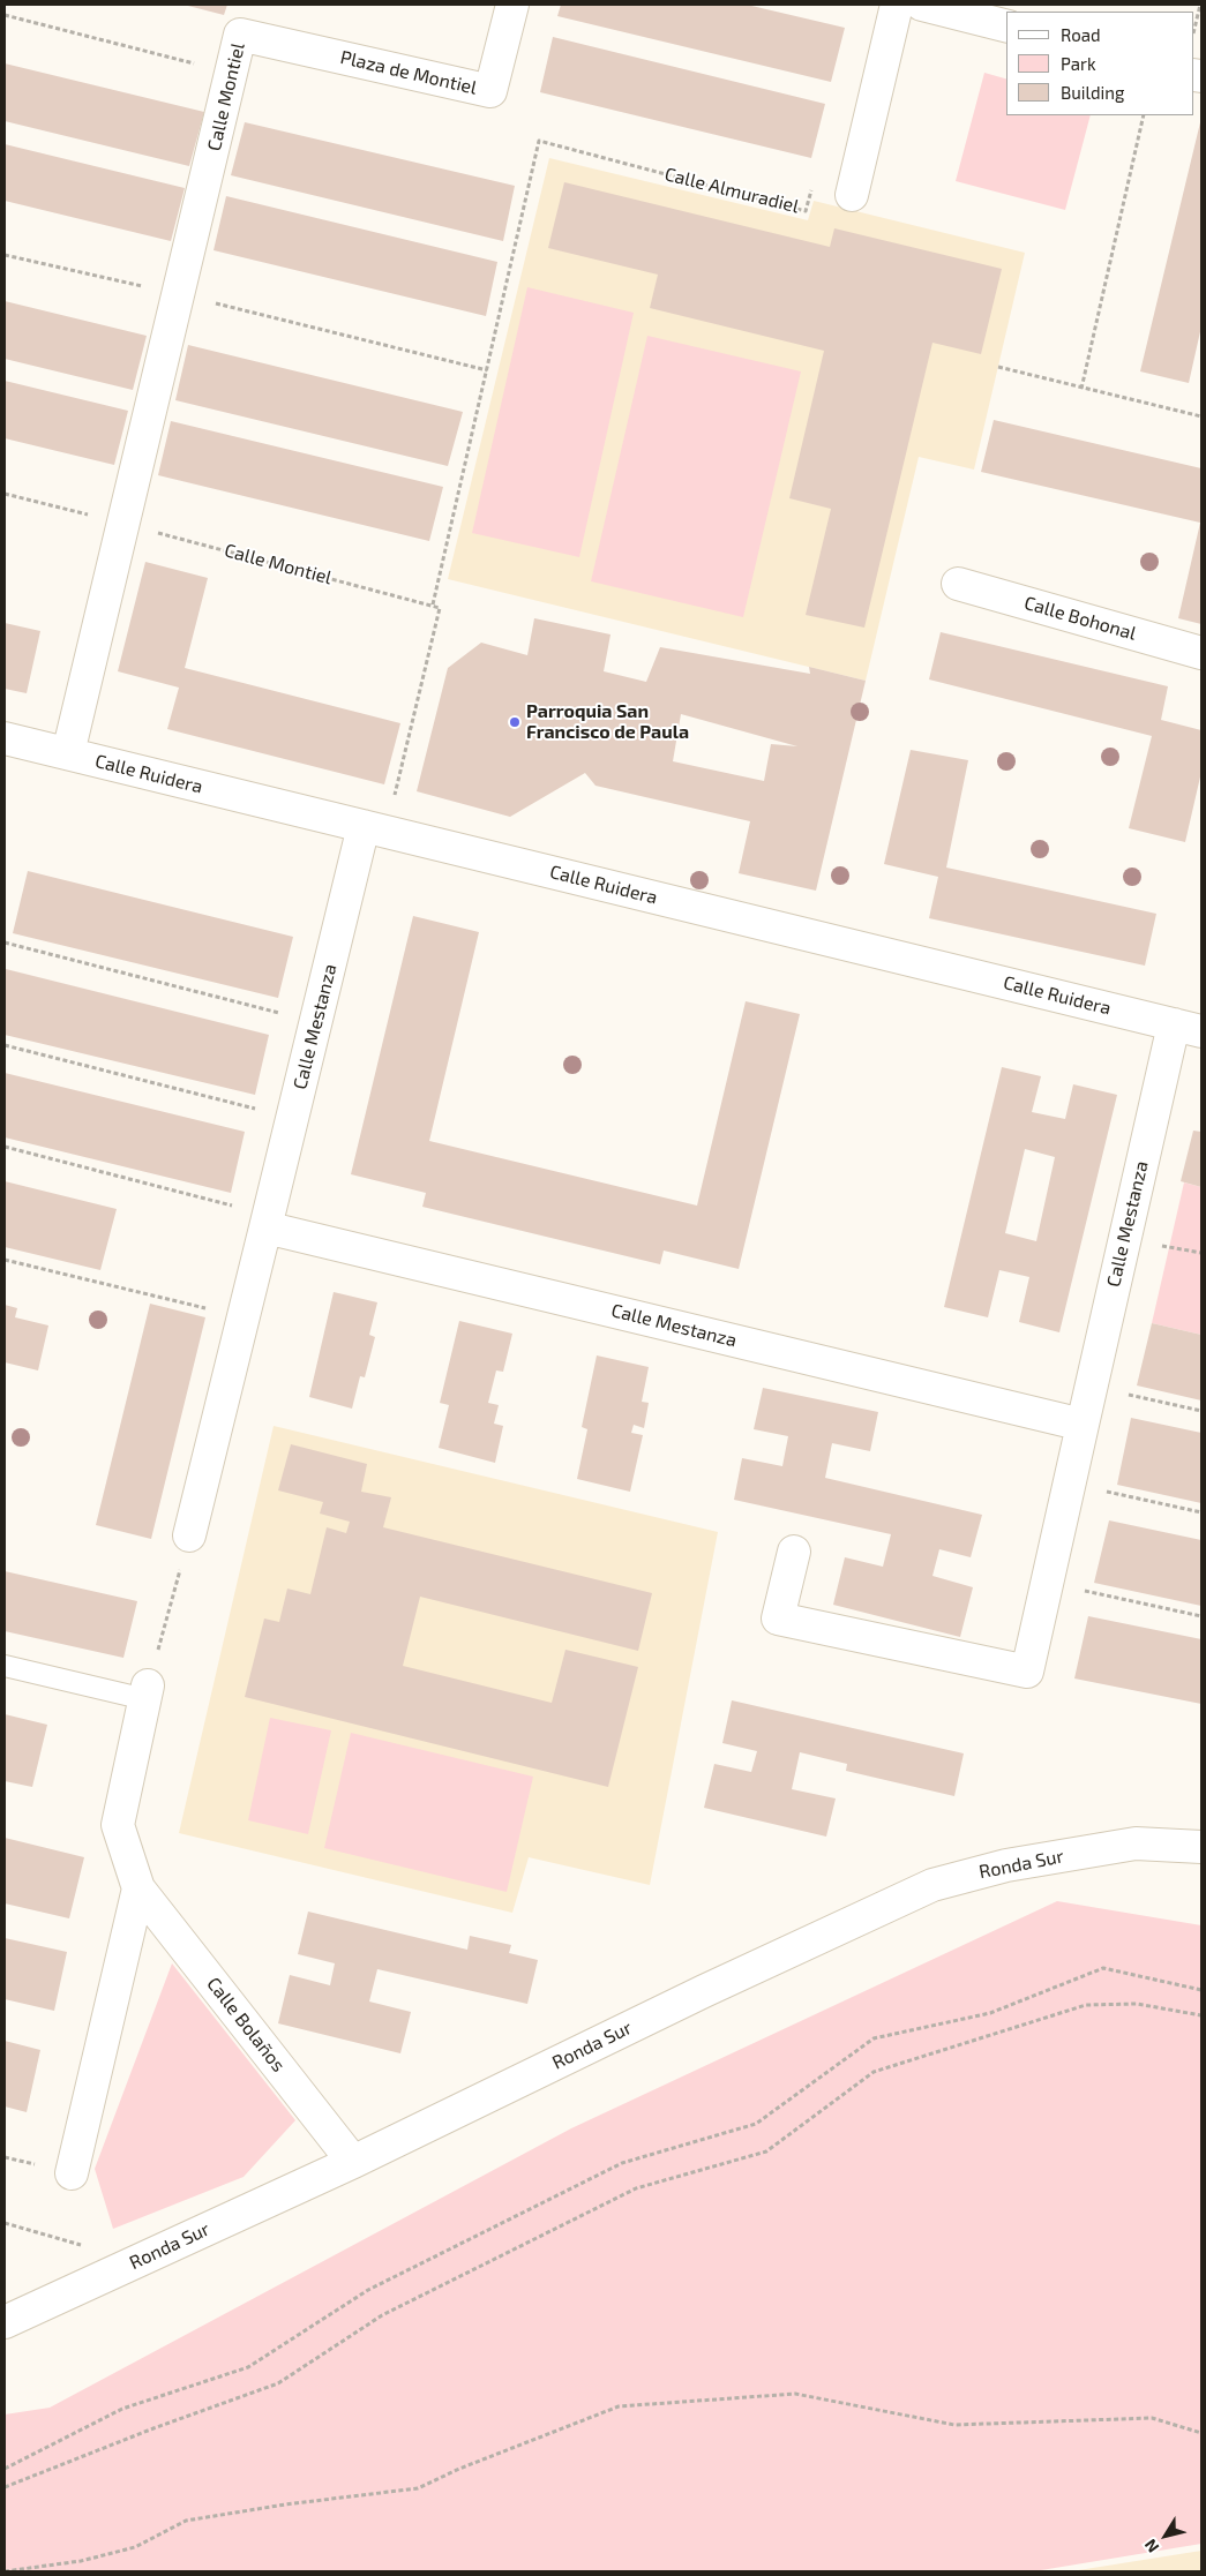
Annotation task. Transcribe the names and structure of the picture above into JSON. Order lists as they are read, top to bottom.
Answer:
{
  "streets": {
    "street": [
      "Plaza de Montiel",
      "Calle Montiel",
      "Calle Bohonal",
      "Calle Ruidera",
      "Calle Mestanza",
      "Ronda Sur",
      "Calle Bolaños"
    ],
    "path": ["Calle Almuradiel"]
  },
  "crossings": [
    ["Plaza de Montiel", "Calle Montiel"],
    ["Calle Montiel", "Calle Ruidera"],
    ["Calle Ruidera", "Calle Mestanza"],
    ["Ronda Sur", "Calle Bolaños"]
  ],
  "places": ["Parroquia San Francisco de Paula"],
  "legend": ["Road", "Park", "Building"],
  "north": "bottom left"
}
